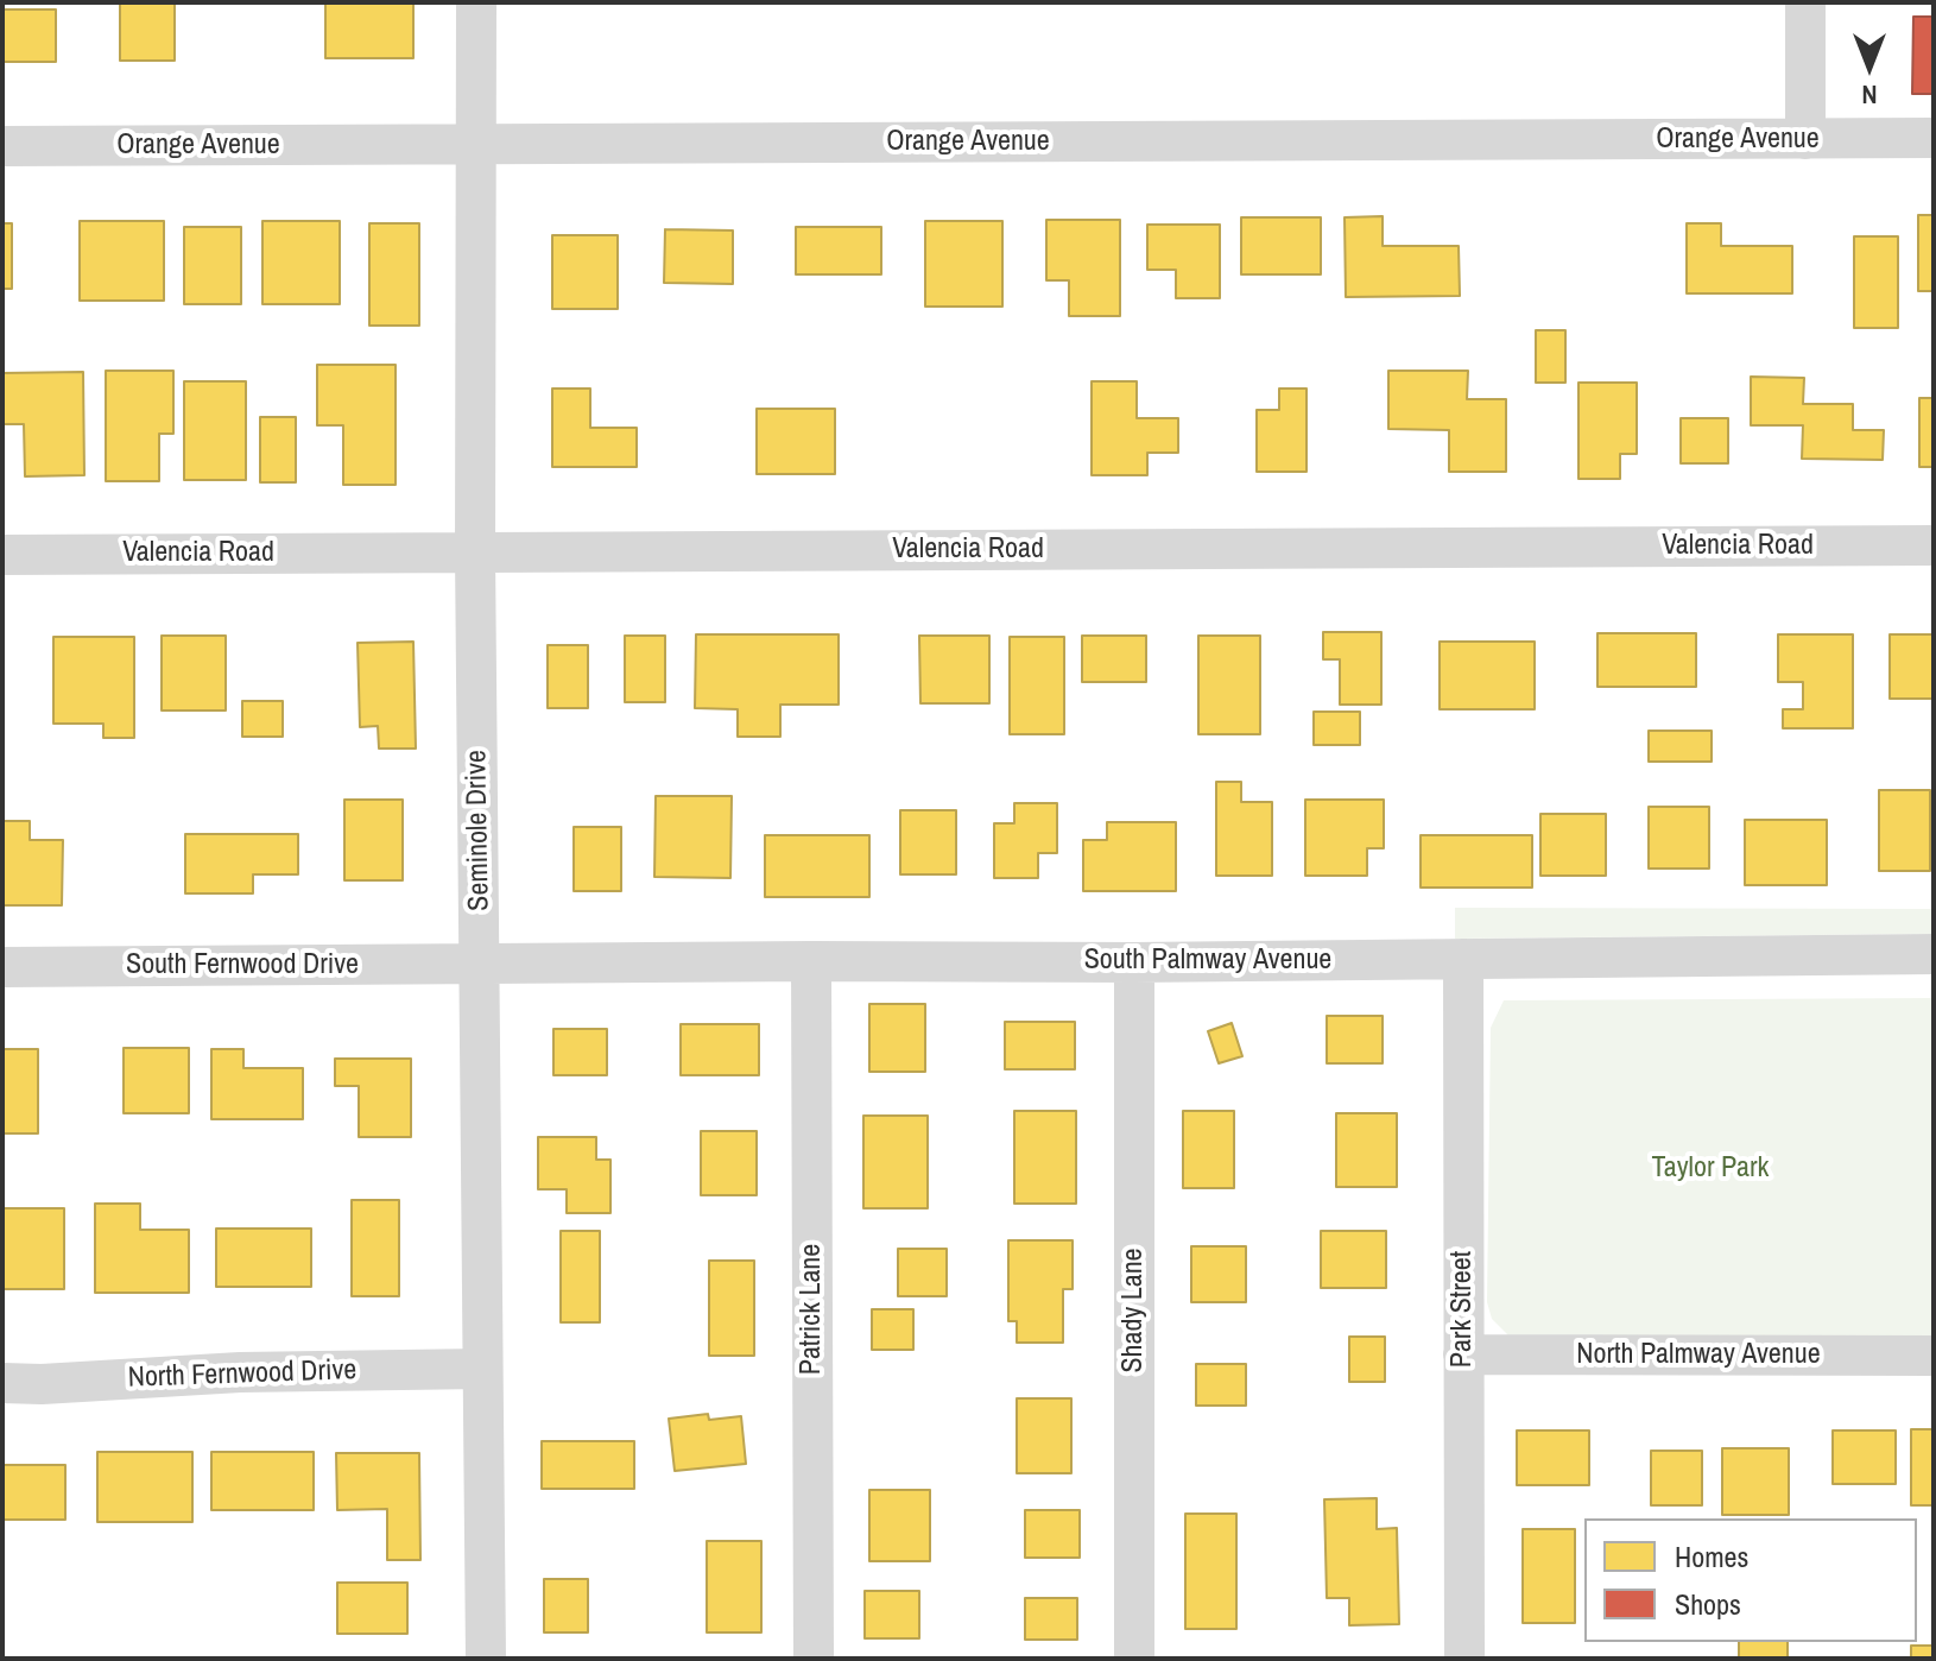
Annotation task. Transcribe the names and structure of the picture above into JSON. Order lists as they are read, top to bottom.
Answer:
{
  "streets": {
    "street": [
      "Orange Avenue",
      "Valencia Road",
      "Seminole Drive",
      "South Palmway Avenue",
      "South Fernwood Drive",
      "Patrick Lane",
      "Park Street",
      "Shady Lane",
      "North Palmway Avenue",
      "North Fernwood Drive"
    ]
  },
  "crossings": [
    ["Orange Avenue", "Seminole Drive"],
    ["Valencia Road", "Seminole Drive"],
    ["Seminole Drive", "South Palmway Avenue"],
    ["Seminole Drive", "South Fernwood Drive"],
    ["Seminole Drive", "North Fernwood Drive"],
    ["South Palmway Avenue", "South Fernwood Drive"],
    ["South Palmway Avenue", "Patrick Lane"],
    ["South Palmway Avenue", "Park Street"],
    ["South Palmway Avenue", "Shady Lane"],
    ["Park Street", "North Palmway Avenue"]
  ],
  "parks": ["Taylor Park"],
  "legend": ["Homes", "Shops"],
  "north": "bottom"
}
